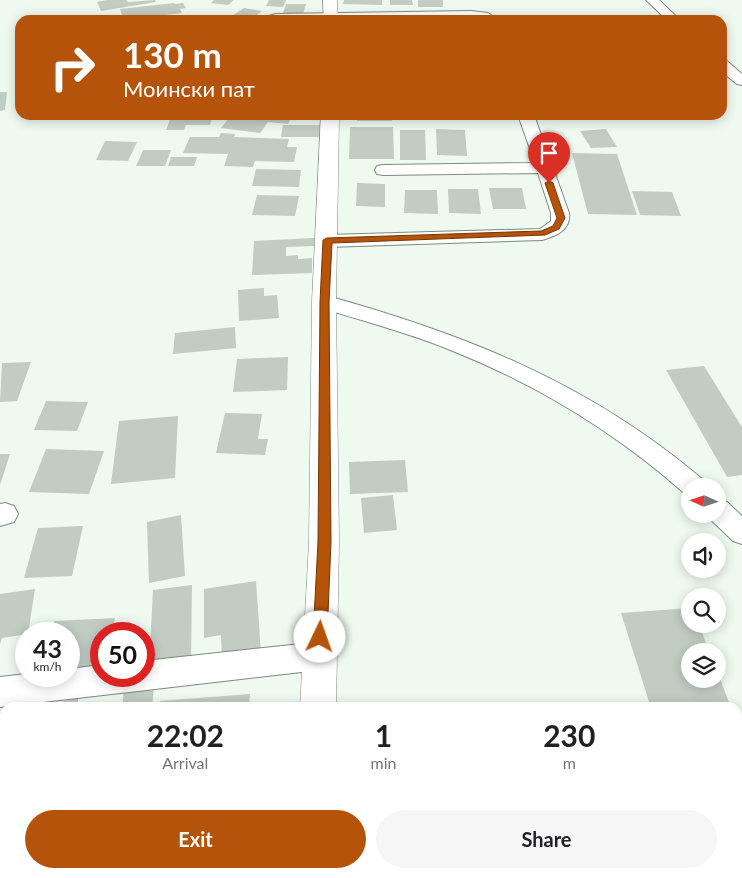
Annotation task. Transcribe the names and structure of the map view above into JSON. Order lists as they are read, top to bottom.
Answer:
{
  "north": "left",
  "page": {
    "turn": ["130 m", "Моински пат"],
    "speed": "43 km/h",
    "limit": "50",
    "eta": [
      "22:02",
      "Arrival",
      "1",
      "min",
      "230",
      "m"
    ],
    "buttons": ["Exit", "Share"]
  }
}
